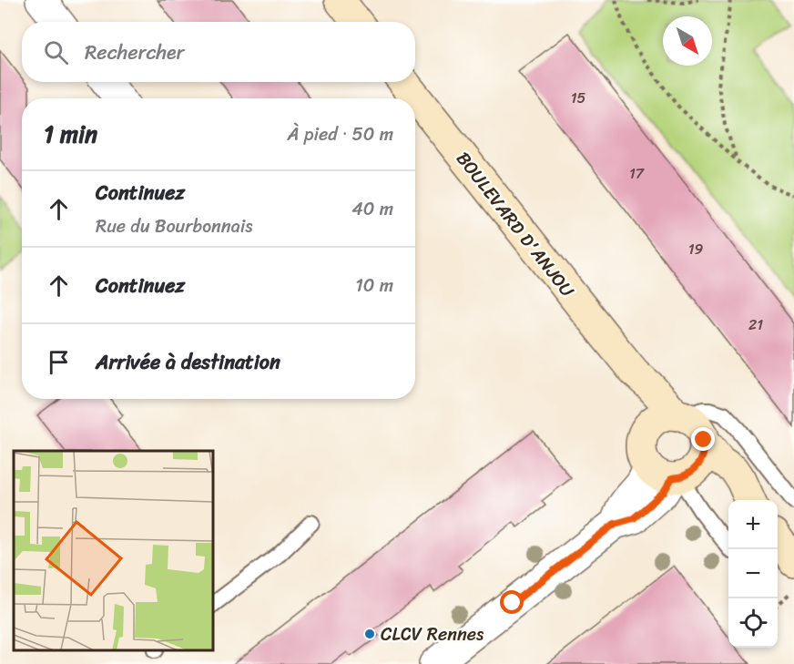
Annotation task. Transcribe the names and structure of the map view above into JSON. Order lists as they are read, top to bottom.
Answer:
{
  "streets": {
    "street": ["BOULEVARD D'ANJOU"]
  },
  "places": ["CLCV Rennes"],
  "house_numbers": [
    "15",
    "17",
    "19",
    "21"
  ],
  "north": "bottom right",
  "page": {
    "search": "Rechercher",
    "heading": ["1 min", "À pied · 50 m"],
    "list": [
      ["Continuez", "Rue du Bourbonnais", "40 m"],
      ["Continuez", "10 m"],
      "Arrivée à destination"
    ],
    "map_buttons": ["+", "−"]
  }
}
